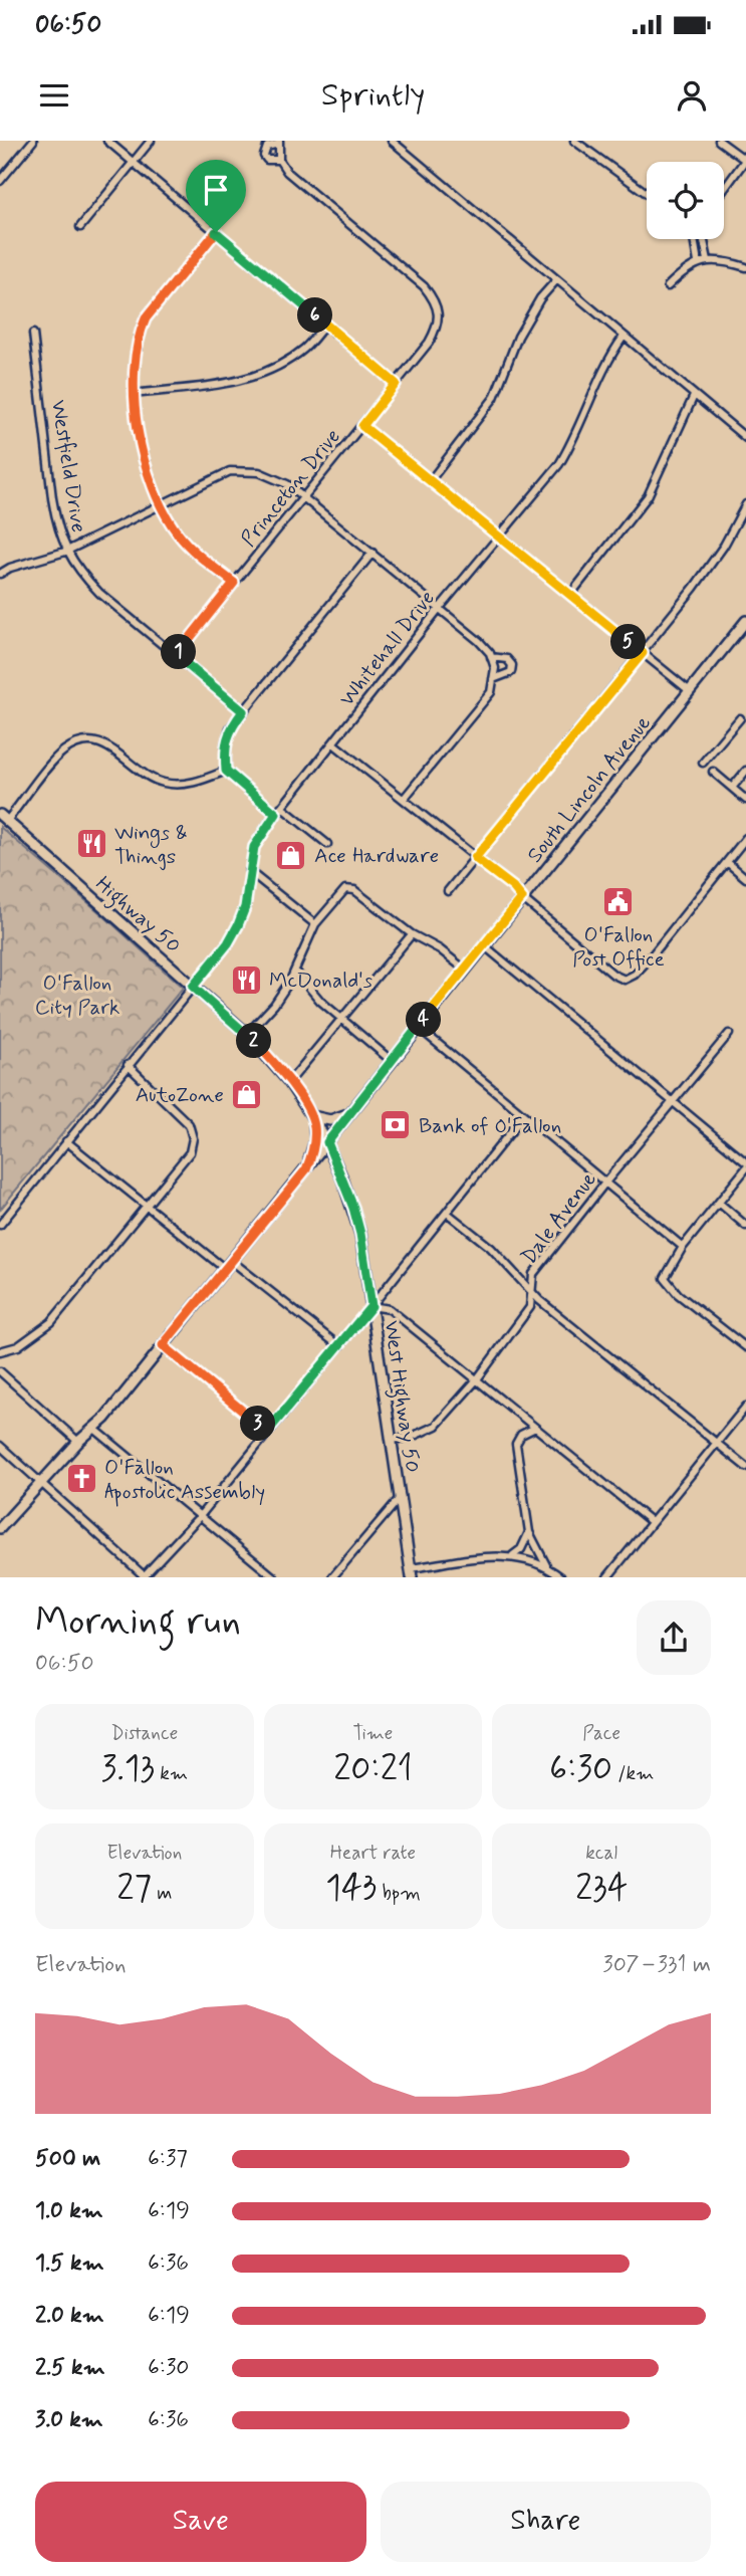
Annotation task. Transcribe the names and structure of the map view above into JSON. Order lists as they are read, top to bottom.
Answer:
{
  "streets": {
    "main road": ["South Lincoln Avenue", "Highway 50", "West Highway 50"],
    "street": [
      "Westfield Drive",
      "Princeton Drive",
      "Whitehall Drive",
      "Dale Avenue"
    ]
  },
  "crossings": [
    ["Westfield Drive", "Princeton Drive"],
    ["Whitehall Drive", "Highway 50"],
    ["South Lincoln Avenue", "Highway 50"],
    ["South Lincoln Avenue", "West Highway 50"],
    ["Highway 50", "West Highway 50"],
    ["Dale Avenue", "West Highway 50"]
  ],
  "parks": ["O'Fallon City Park"],
  "places": {
    "restaurant": ["Wings & Things", "McDonald's"],
    "shop": ["Ace Hardware", "AutoZone"],
    "public building": ["O'Fallon Post Office"],
    "bank": ["Bank of O'Fallon"],
    "church": ["O'Fallon Apostolic Assembly"]
  },
  "page": {
    "status": "06:50",
    "header": "Sprintly",
    "pins": [
      "6",
      "5",
      "1",
      "4",
      "2",
      "3"
    ],
    "heading": ["Morning run", "06:50"],
    "stats": [
      ["Distance", "3.13 km"],
      ["Time", "20:21"],
      ["Pace", "6:30 /km"],
      ["Elevation", "27 m"],
      ["Heart rate", "143 bpm"],
      ["kcal", "234"]
    ],
    "chart": ["Elevation", "307–331 m"],
    "list": [
      {
        "name": "500 m",
        "note": "6:37"
      },
      {
        "name": "1.0 km",
        "note": "6:19"
      },
      {
        "name": "1.5 km",
        "note": "6:36"
      },
      {
        "name": "2.0 km",
        "note": "6:19"
      },
      {
        "name": "2.5 km",
        "note": "6:30"
      },
      {
        "name": "3.0 km",
        "note": "6:36"
      }
    ],
    "buttons": ["Save", "Share"]
  }
}
